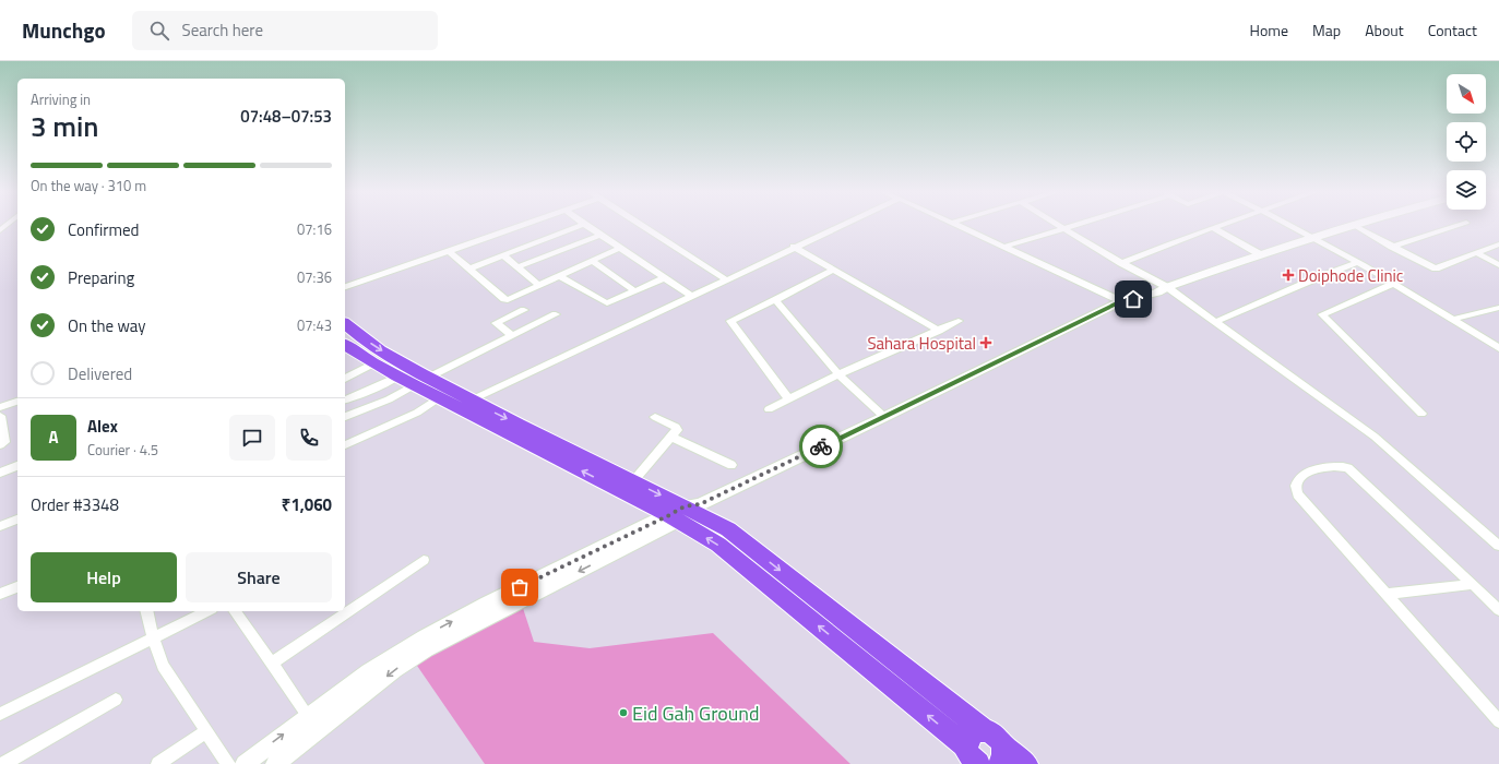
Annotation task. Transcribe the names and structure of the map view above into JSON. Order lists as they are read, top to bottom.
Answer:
{
  "places": {
    "health": ["Doiphode Clinic", "Sahara Hospital"],
    "other": ["Eid Gah Ground"]
  },
  "north": "bottom right",
  "page": {
    "header": "Munchgo",
    "search": "Search here",
    "nav": [
      "Home",
      "Map",
      "About",
      "Contact"
    ],
    "heading": ["3 min", "Arriving in", "07:48–07:53"],
    "panel": [
      "Alex",
      "Courier · 4.5",
      "Order #3348",
      "₹1,060"
    ],
    "bar": "On the way · 310 m",
    "list": [
      ["Confirmed", "07:16"],
      ["Preparing", "07:36"],
      ["On the way", "07:43"],
      "Delivered"
    ],
    "round": "A",
    "buttons": ["Help", "Share"]
  }
}
